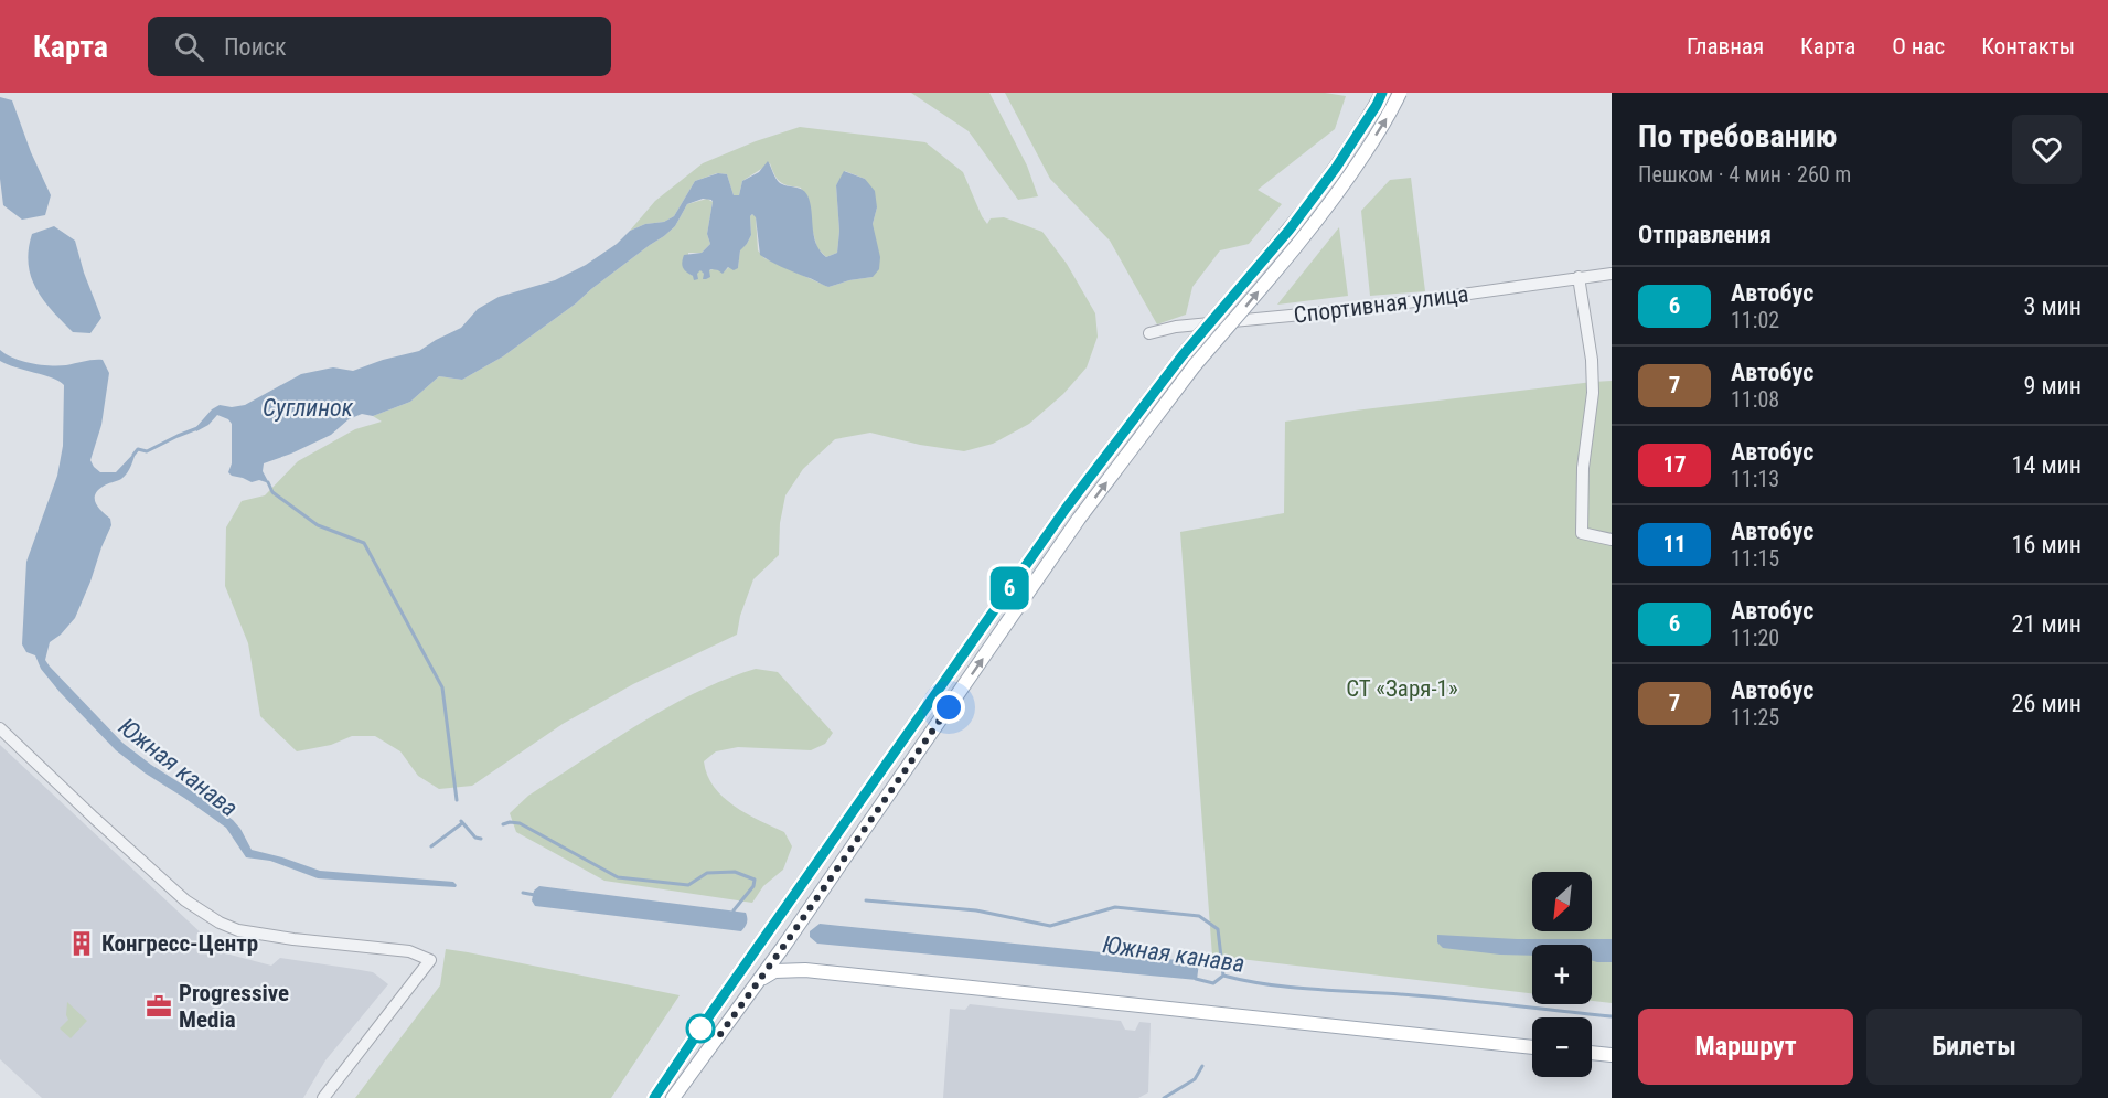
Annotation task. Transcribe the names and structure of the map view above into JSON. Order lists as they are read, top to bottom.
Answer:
{
  "streets": {
    "street": ["Спортивная улица"]
  },
  "water": ["Суглинок", "Южная канава"],
  "parks": ["СТ «Заря-1»"],
  "places": {
    "building": ["Конгресс-Центр"],
    "office": ["Progressive Media"]
  },
  "lines": ["bus line 6"],
  "north": "bottom left",
  "page": {
    "header": "Карта",
    "search": "Поиск",
    "nav": [
      "Главная",
      "Карта",
      "О нас",
      "Контакты"
    ],
    "on_map": "6",
    "heading": [
      ["По требованию", "Пешком · 4 мин · 260 m"],
      "Отправления"
    ],
    "list": [
      {
        "mark": "6",
        "name": "Автобус",
        "note": "11:02",
        "value": "3 мин"
      },
      {
        "mark": "7",
        "name": "Автобус",
        "note": "11:08",
        "value": "9 мин"
      },
      {
        "mark": "17",
        "name": "Автобус",
        "note": "11:13",
        "value": "14 мин"
      },
      {
        "mark": "11",
        "name": "Автобус",
        "note": "11:15",
        "value": "16 мин"
      },
      {
        "mark": "6",
        "name": "Автобус",
        "note": "11:20",
        "value": "21 мин"
      },
      {
        "mark": "7",
        "name": "Автобус",
        "note": "11:25",
        "value": "26 мин"
      }
    ],
    "map_buttons": ["+", "−"],
    "buttons": ["Маршрут", "Билеты"]
  }
}
